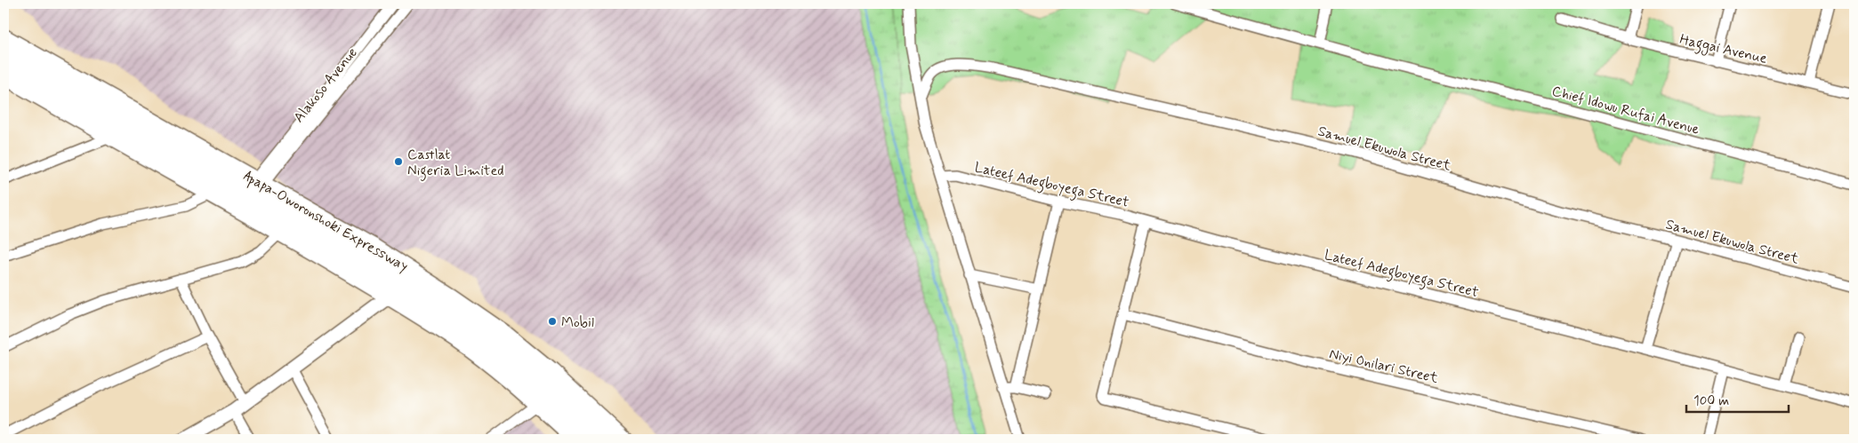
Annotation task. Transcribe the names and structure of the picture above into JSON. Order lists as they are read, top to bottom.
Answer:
{
  "streets": {
    "highway": ["Apapa-Oworonshoki Expressway"],
    "street": [
      "Haggai Avenue",
      "Alakoso Avenue",
      "Chief Idowu Rufai Avenue",
      "Samuel Ekuwola Street",
      "Lateef Adegboyega Street",
      "Niyi Onilari Street"
    ]
  },
  "crossings": [
    ["Alakoso Avenue", "Apapa-Oworonshoki Expressway"]
  ],
  "places": ["Castlat Nigeria Limited", "Mobil"],
  "scale_bar": "100 m"
}
